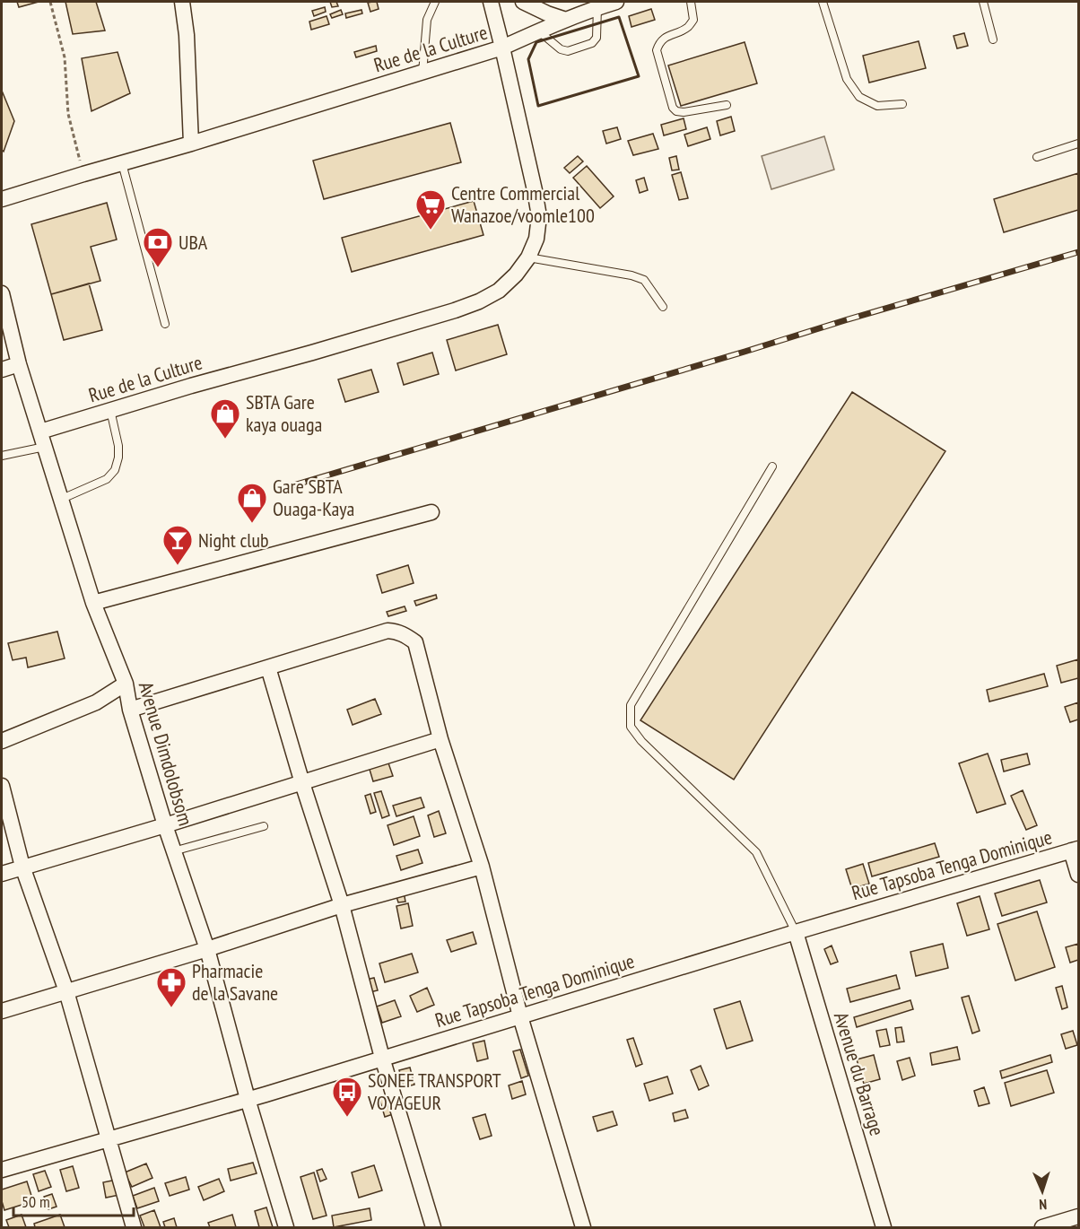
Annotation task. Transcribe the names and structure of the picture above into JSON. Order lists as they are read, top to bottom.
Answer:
{
  "streets": {
    "street": [
      "Rue de la Culture",
      "Avenue Dimdolobsom",
      "Rue Tapsoba Tenga Dominique",
      "Avenue du Barrage"
    ]
  },
  "crossings": [
    ["Rue de la Culture", "Avenue Dimdolobsom"],
    ["Avenue Dimdolobsom", "Rue Tapsoba Tenga Dominique"],
    ["Rue Tapsoba Tenga Dominique", "Avenue du Barrage"]
  ],
  "places": {
    "supermarket": ["Centre Commercial Wanazoe/voomle100"],
    "bank": ["UBA"],
    "shop": ["SBTA Gare kaya ouaga", "Gare SBTA Ouaga-Kaya"],
    "bar": ["Night club"],
    "pharmacy": ["Pharmacie de la Savane"],
    "bus stop": ["SONEF TRANSPORT VOYAGEUR"]
  },
  "scale_bar": "50 m",
  "north": "bottom"
}
